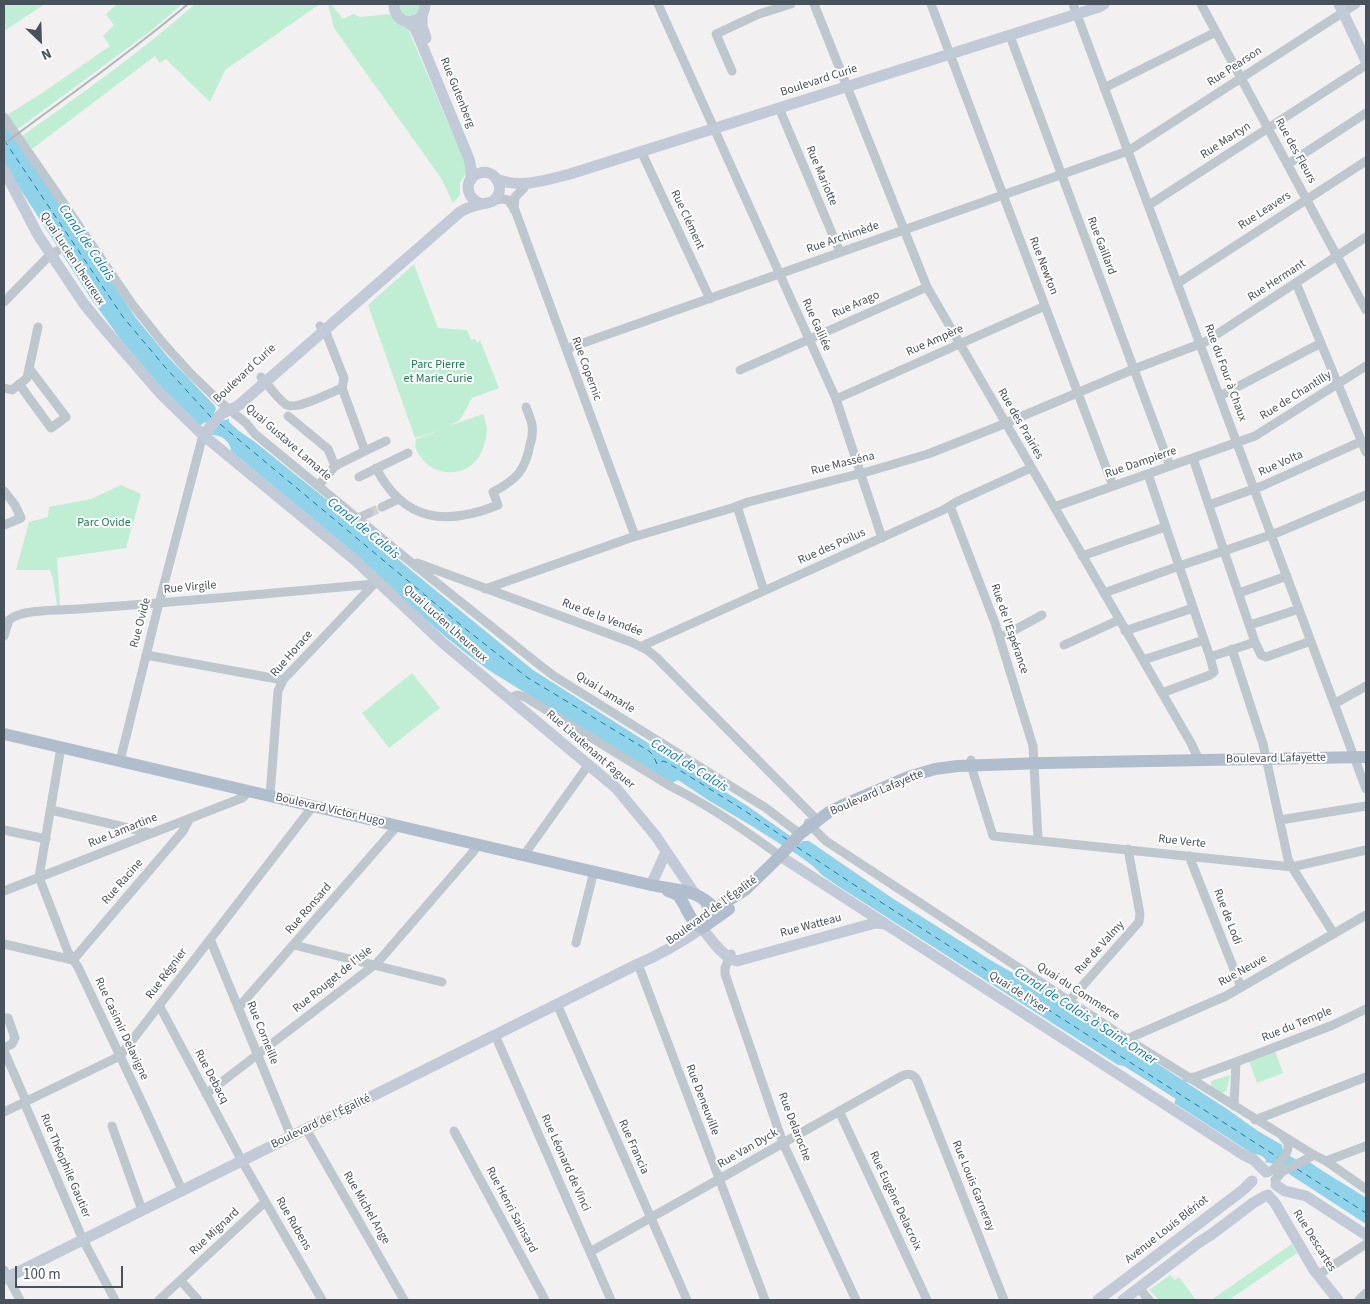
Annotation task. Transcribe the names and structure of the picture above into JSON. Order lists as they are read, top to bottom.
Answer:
{
  "streets": {
    "main road": ["Boulevard Lafayette", "Boulevard Victor Hugo", "Boulevard de l'Égalité"],
    "street": [
      "Rue Pearson",
      "Boulevard Curie",
      "Rue Gutenberg",
      "Rue Martyn",
      "Rue des Fleurs",
      "Rue Mariotte",
      "Rue Leavers",
      "Rue Clément",
      "Rue Archimède",
      "Rue Gaillard",
      "Quai Lucien Lheureux",
      "Rue Newton",
      "Rue Hermant",
      "Rue Arago",
      "Rue Galilée",
      "Rue Ampère",
      "Rue Copernic",
      "Rue du Four à Chaux",
      "Rue de Chantilly",
      "Rue des Prairies",
      "Quai Gustave Lamarle",
      "Rue Dampierre",
      "Rue Masséna",
      "Rue Volta",
      "Rue des Poilus",
      "Rue Virgile",
      "Rue de la Vendée",
      "Rue Ovide",
      "Rue de l'Espérance",
      "Rue Horace",
      "Quai Lamarle",
      "Rue Lieutenant Faguer",
      "Rue Lamartine",
      "Rue Verte",
      "Rue Racine",
      "Rue Ronsard",
      "Rue de Lodi",
      "Rue Watteau",
      "Rue de Valmy",
      "Rue Neuve",
      "Rue Régnier",
      "Rue Rouget de l'Isle",
      "Quai du Commerce",
      "Quai de l'Yser",
      "Rue du Temple",
      "Rue Casimir Delavigne",
      "Rue Corneille",
      "Rue Debacq",
      "Rue Deneuville",
      "Rue Delaroche",
      "Rue Francia",
      "Rue Van Dyck",
      "Rue Léonard de Vinci",
      "Rue Théophile Gautier",
      "Rue Louis Garneray",
      "Rue Eugène Delacroix",
      "Rue Michel Ange",
      "Rue Henri Sainsard",
      "Rue Rubens",
      "Avenue Louis Blériot",
      "Rue Mignard",
      "Rue Descartes"
    ]
  },
  "crossings": [
    ["Rue Pearson", "Rue des Fleurs"],
    ["Rue Pearson", "Rue Archimède"],
    ["Rue Pearson", "Rue du Four à Chaux"],
    ["Boulevard Curie", "Rue Gutenberg"],
    ["Boulevard Curie", "Rue Mariotte"],
    ["Boulevard Curie", "Rue Clément"],
    ["Boulevard Curie", "Rue Gaillard"],
    ["Boulevard Curie", "Quai Lucien Lheureux"],
    ["Boulevard Curie", "Rue Newton"],
    ["Boulevard Curie", "Rue Galilée"],
    ["Boulevard Curie", "Rue du Four à Chaux"],
    ["Boulevard Curie", "Rue des Prairies"],
    ["Boulevard Curie", "Quai Gustave Lamarle"],
    ["Boulevard Curie", "Rue Ovide"],
    ["Rue Martyn", "Rue des Fleurs"],
    ["Rue Martyn", "Rue du Four à Chaux"],
    ["Rue des Fleurs", "Rue Leavers"],
    ["Rue des Fleurs", "Rue Hermant"],
    ["Rue Mariotte", "Rue Archimède"],
    ["Rue Leavers", "Rue du Four à Chaux"],
    ["Rue Clément", "Rue Archimède"],
    ["Rue Archimède", "Rue Gaillard"],
    ["Rue Archimède", "Rue Newton"],
    ["Rue Archimède", "Rue Galilée"],
    ["Rue Archimède", "Rue Copernic"],
    ["Rue Archimède", "Rue du Four à Chaux"],
    ["Rue Archimède", "Rue des Prairies"],
    ["Rue Gaillard", "Rue Dampierre"],
    ["Rue Gaillard", "Rue Masséna"],
    ["Quai Lucien Lheureux", "Rue Virgile"],
    ["Quai Lucien Lheureux", "Rue Ovide"],
    ["Quai Lucien Lheureux", "Rue Horace"],
    ["Quai Lucien Lheureux", "Rue Lieutenant Faguer"],
    ["Rue Newton", "Rue Ampère"],
    ["Rue Newton", "Rue Dampierre"],
    ["Rue Newton", "Rue Masséna"],
    ["Rue Hermant", "Rue du Four à Chaux"],
    ["Rue Hermant", "Rue Masséna"],
    ["Rue Arago", "Rue Galilée"],
    ["Rue Arago", "Rue des Prairies"],
    ["Rue Galilée", "Rue Ampère"],
    ["Rue Galilée", "Rue Masséna"],
    ["Rue Galilée", "Rue des Poilus"],
    ["Rue Ampère", "Rue des Prairies"],
    ["Rue Copernic", "Rue Masséna"],
    ["Rue du Four à Chaux", "Rue de Chantilly"],
    ["Rue du Four à Chaux", "Rue Dampierre"],
    ["Rue du Four à Chaux", "Rue Masséna"],
    ["Rue du Four à Chaux", "Rue Volta"],
    ["Rue du Four à Chaux", "Boulevard Lafayette"],
    ["Rue de Chantilly", "Rue Dampierre"],
    ["Rue des Prairies", "Rue Dampierre"],
    ["Rue des Prairies", "Rue Masséna"],
    ["Rue des Prairies", "Rue des Poilus"],
    ["Rue des Prairies", "Boulevard Lafayette"],
    ["Quai Gustave Lamarle", "Rue de la Vendée"],
    ["Quai Gustave Lamarle", "Quai Lamarle"],
    ["Rue Masséna", "Rue de la Vendée"],
    ["Rue des Poilus", "Rue de la Vendée"],
    ["Rue des Poilus", "Rue de l'Espérance"],
    ["Rue Virgile", "Rue Ovide"],
    ["Rue Virgile", "Rue Horace"],
    ["Rue de la Vendée", "Quai Lamarle"],
    ["Rue de la Vendée", "Boulevard Lafayette"],
    ["Rue de la Vendée", "Quai du Commerce"],
    ["Rue Ovide", "Boulevard Victor Hugo"],
    ["Rue de l'Espérance", "Boulevard Lafayette"],
    ["Rue de l'Espérance", "Rue Verte"],
    ["Rue Horace", "Boulevard Victor Hugo"],
    ["Quai Lamarle", "Boulevard Lafayette"],
    ["Quai Lamarle", "Boulevard de l'Égalité"],
    ["Rue Lieutenant Faguer", "Boulevard Victor Hugo"],
    ["Boulevard Lafayette", "Rue Verte"],
    ["Boulevard Lafayette", "Boulevard de l'Égalité"],
    ["Boulevard Lafayette", "Quai du Commerce"],
    ["Boulevard Victor Hugo", "Rue Lamartine"],
    ["Boulevard Victor Hugo", "Rue Ronsard"],
    ["Boulevard Victor Hugo", "Boulevard de l'Égalité"],
    ["Boulevard Victor Hugo", "Rue Régnier"],
    ["Boulevard Victor Hugo", "Rue Rouget de l'Isle"],
    ["Rue Lamartine", "Rue Racine"],
    ["Rue Lamartine", "Rue Casimir Delavigne"],
    ["Rue Verte", "Rue de Lodi"],
    ["Rue Verte", "Rue de Valmy"],
    ["Rue Racine", "Rue Casimir Delavigne"],
    ["Rue Ronsard", "Rue Corneille"],
    ["Boulevard de l'Égalité", "Quai de l'Yser"],
    ["Boulevard de l'Égalité", "Rue Casimir Delavigne"],
    ["Boulevard de l'Égalité", "Rue Corneille"],
    ["Boulevard de l'Égalité", "Rue Debacq"],
    ["Boulevard de l'Égalité", "Rue Deneuville"],
    ["Boulevard de l'Égalité", "Rue Francia"],
    ["Boulevard de l'Égalité", "Rue Léonard de Vinci"],
    ["Boulevard de l'Égalité", "Rue Théophile Gautier"],
    ["Boulevard de l'Égalité", "Rue Michel Ange"],
    ["Boulevard de l'Égalité", "Rue Rubens"],
    ["Rue de Lodi", "Rue Neuve"],
    ["Rue Watteau", "Quai de l'Yser"],
    ["Rue Watteau", "Rue Delaroche"],
    ["Rue de Valmy", "Quai du Commerce"],
    ["Rue Neuve", "Quai du Commerce"],
    ["Rue Régnier", "Rue Casimir Delavigne"],
    ["Rue Régnier", "Rue Corneille"],
    ["Rue Régnier", "Rue Debacq"],
    ["Rue Régnier", "Rue Théophile Gautier"],
    ["Rue Rouget de l'Isle", "Rue Corneille"],
    ["Rue Rouget de l'Isle", "Rue Debacq"],
    ["Quai du Commerce", "Rue du Temple"],
    ["Quai de l'Yser", "Avenue Louis Blériot"],
    ["Quai de l'Yser", "Rue Descartes"],
    ["Rue Debacq", "Rue Rubens"],
    ["Rue Deneuville", "Rue Van Dyck"],
    ["Rue Delaroche", "Rue Van Dyck"],
    ["Rue Francia", "Rue Van Dyck"],
    ["Rue Van Dyck", "Rue Léonard de Vinci"],
    ["Rue Van Dyck", "Rue Louis Garneray"],
    ["Rue Van Dyck", "Rue Eugène Delacroix"],
    ["Rue Rubens", "Rue Mignard"],
    ["Avenue Louis Blériot", "Rue Descartes"]
  ],
  "water": ["Canal de Calais", "Canal de Calais à Saint-Omer"],
  "parks": ["Parc Pierre et Marie Curie", "Parc Ovide"],
  "scale_bar": "100 m",
  "north": "bottom right"
}
